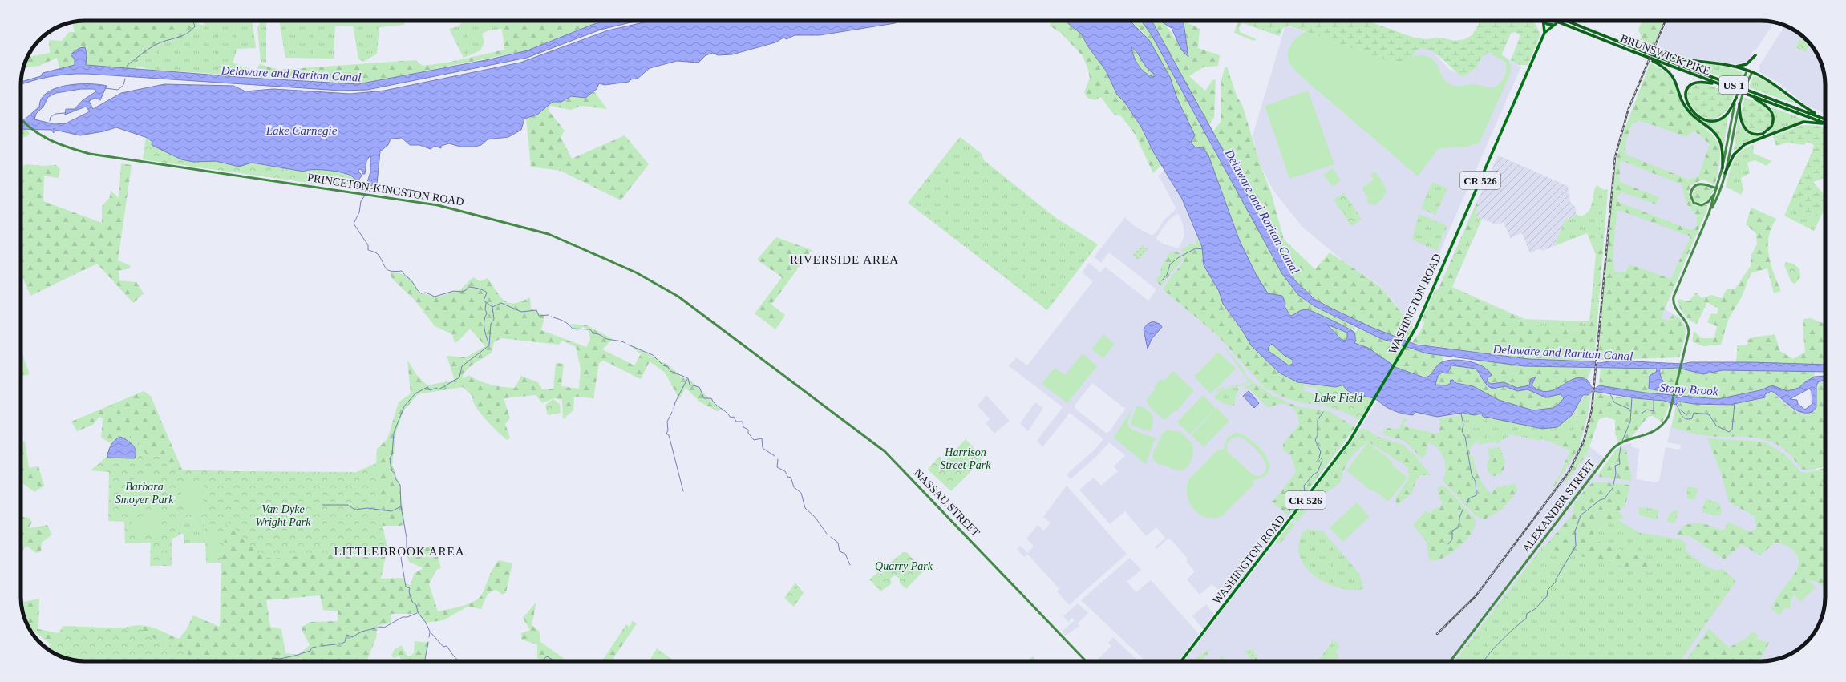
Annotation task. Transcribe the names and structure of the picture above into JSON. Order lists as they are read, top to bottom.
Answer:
{
  "streets": {
    "highway": ["BRUNSWICK PIKE", "US 1"],
    "main road": [
      "CR 526",
      "PRINCETON-KINGSTON ROAD",
      "WASHINGTON ROAD",
      "NASSAU STREET",
      "ALEXANDER STREET"
    ]
  },
  "crossings": [
    ["PRINCETON-KINGSTON ROAD", "NASSAU STREET"]
  ],
  "districts": ["RIVERSIDE AREA", "LITTLEBROOK AREA"],
  "water": ["Delaware and Raritan Canal", "Lake Carnegie", "Stony Brook"],
  "parks": [
    "Lake Field",
    "Harrison Street Park",
    "Barbara Smoyer Park",
    "Van Dyke Wright Park",
    "Quarry Park"
  ]
}
